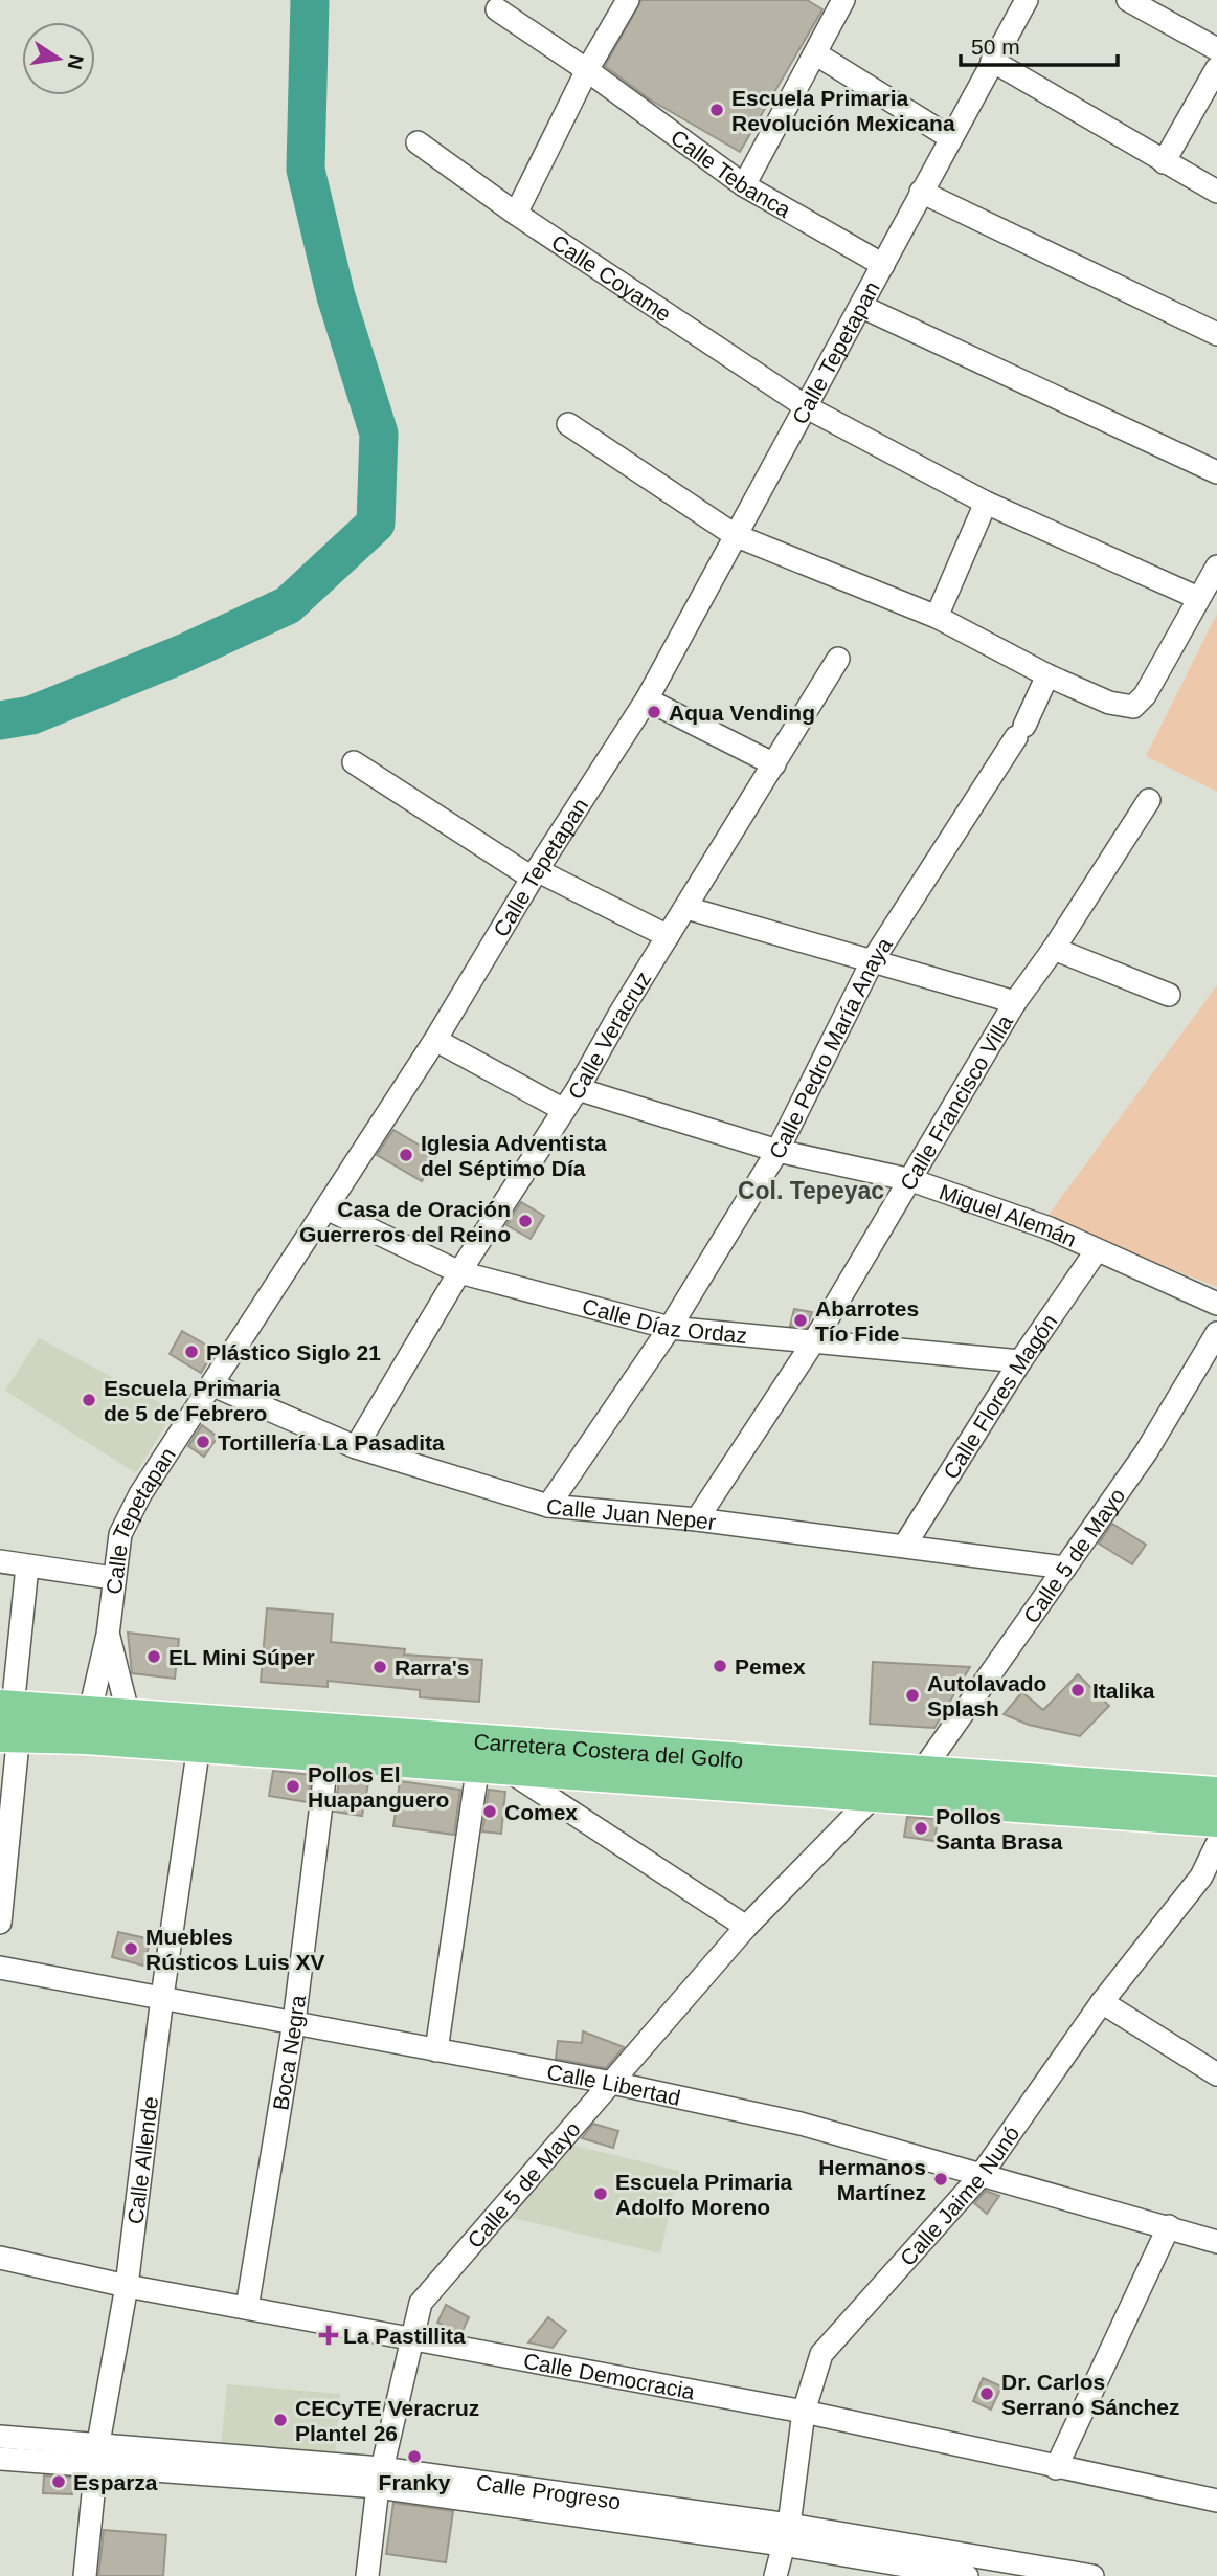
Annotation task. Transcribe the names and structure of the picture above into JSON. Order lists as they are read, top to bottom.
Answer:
{
  "streets": {
    "main road": ["Carretera Costera del Golfo"],
    "street": [
      "Calle Tebanca",
      "Calle Coyame",
      "Calle Tepetapan",
      "Calle Veracruz",
      "Calle Pedro María Anaya",
      "Calle Francisco Villa",
      "Miguel Alemán",
      "Calle Díaz Ordaz",
      "Calle Flores Magón",
      "Calle Juan Neper",
      "Calle 5 de Mayo",
      "Boca Negra",
      "Calle Libertad",
      "Calle Allende",
      "Calle Jaime Nunó",
      "Calle Democracia",
      "Calle Progreso"
    ]
  },
  "crossings": [
    ["Calle Tebanca", "Calle Tepetapan"],
    ["Calle Coyame", "Calle Tepetapan"],
    ["Calle Tepetapan", "Calle Díaz Ordaz"],
    ["Calle Tepetapan", "Calle Juan Neper"],
    ["Calle Tepetapan", "Carretera Costera del Golfo"],
    ["Calle Veracruz", "Miguel Alemán"],
    ["Calle Veracruz", "Calle Díaz Ordaz"],
    ["Calle Veracruz", "Calle Juan Neper"],
    ["Calle Pedro María Anaya", "Miguel Alemán"],
    ["Calle Pedro María Anaya", "Calle Díaz Ordaz"],
    ["Calle Pedro María Anaya", "Calle Juan Neper"],
    ["Calle Francisco Villa", "Miguel Alemán"],
    ["Calle Francisco Villa", "Calle Díaz Ordaz"],
    ["Calle Francisco Villa", "Calle Juan Neper"],
    ["Miguel Alemán", "Calle Flores Magón"],
    ["Calle Díaz Ordaz", "Calle Flores Magón"],
    ["Calle Flores Magón", "Calle Juan Neper"],
    ["Calle Juan Neper", "Calle 5 de Mayo"],
    ["Calle 5 de Mayo", "Carretera Costera del Golfo"],
    ["Calle 5 de Mayo", "Calle Libertad"],
    ["Calle 5 de Mayo", "Calle Democracia"],
    ["Calle 5 de Mayo", "Calle Progreso"],
    ["Carretera Costera del Golfo", "Boca Negra"],
    ["Carretera Costera del Golfo", "Calle Allende"],
    ["Boca Negra", "Calle Libertad"],
    ["Boca Negra", "Calle Democracia"],
    ["Calle Libertad", "Calle Allende"],
    ["Calle Libertad", "Calle Jaime Nunó"],
    ["Calle Allende", "Calle Democracia"],
    ["Calle Allende", "Calle Progreso"],
    ["Calle Jaime Nunó", "Calle Democracia"],
    ["Calle Jaime Nunó", "Calle Progreso"]
  ],
  "districts": ["Col. Tepeyac"],
  "places": {
    "other": [
      "Escuela Primaria Revolución Mexicana",
      "Aqua Vending",
      "Iglesia Adventista del Séptimo Día",
      "Casa de Oración Guerreros del Reino",
      "Abarrotes Tío Fide",
      "Plástico Siglo 21",
      "Escuela Primaria de 5 de Febrero",
      "Tortillería La Pasadita",
      "EL Mini Súper",
      "Pemex",
      "Rarra's",
      "Italika",
      "Autolavado Splash",
      "Pollos El Huapanguero",
      "Comex",
      "Pollos Santa Brasa",
      "Muebles Rústicos Luis XV",
      "Hermanos Martínez",
      "Escuela Primaria Adolfo Moreno",
      "Dr. Carlos Serrano Sánchez",
      "CECyTE Veracruz Plantel 26",
      "Franky",
      "Esparza"
    ],
    "health": ["La Pastillita"]
  },
  "scale_bar": "50 m",
  "north": "right"
}
